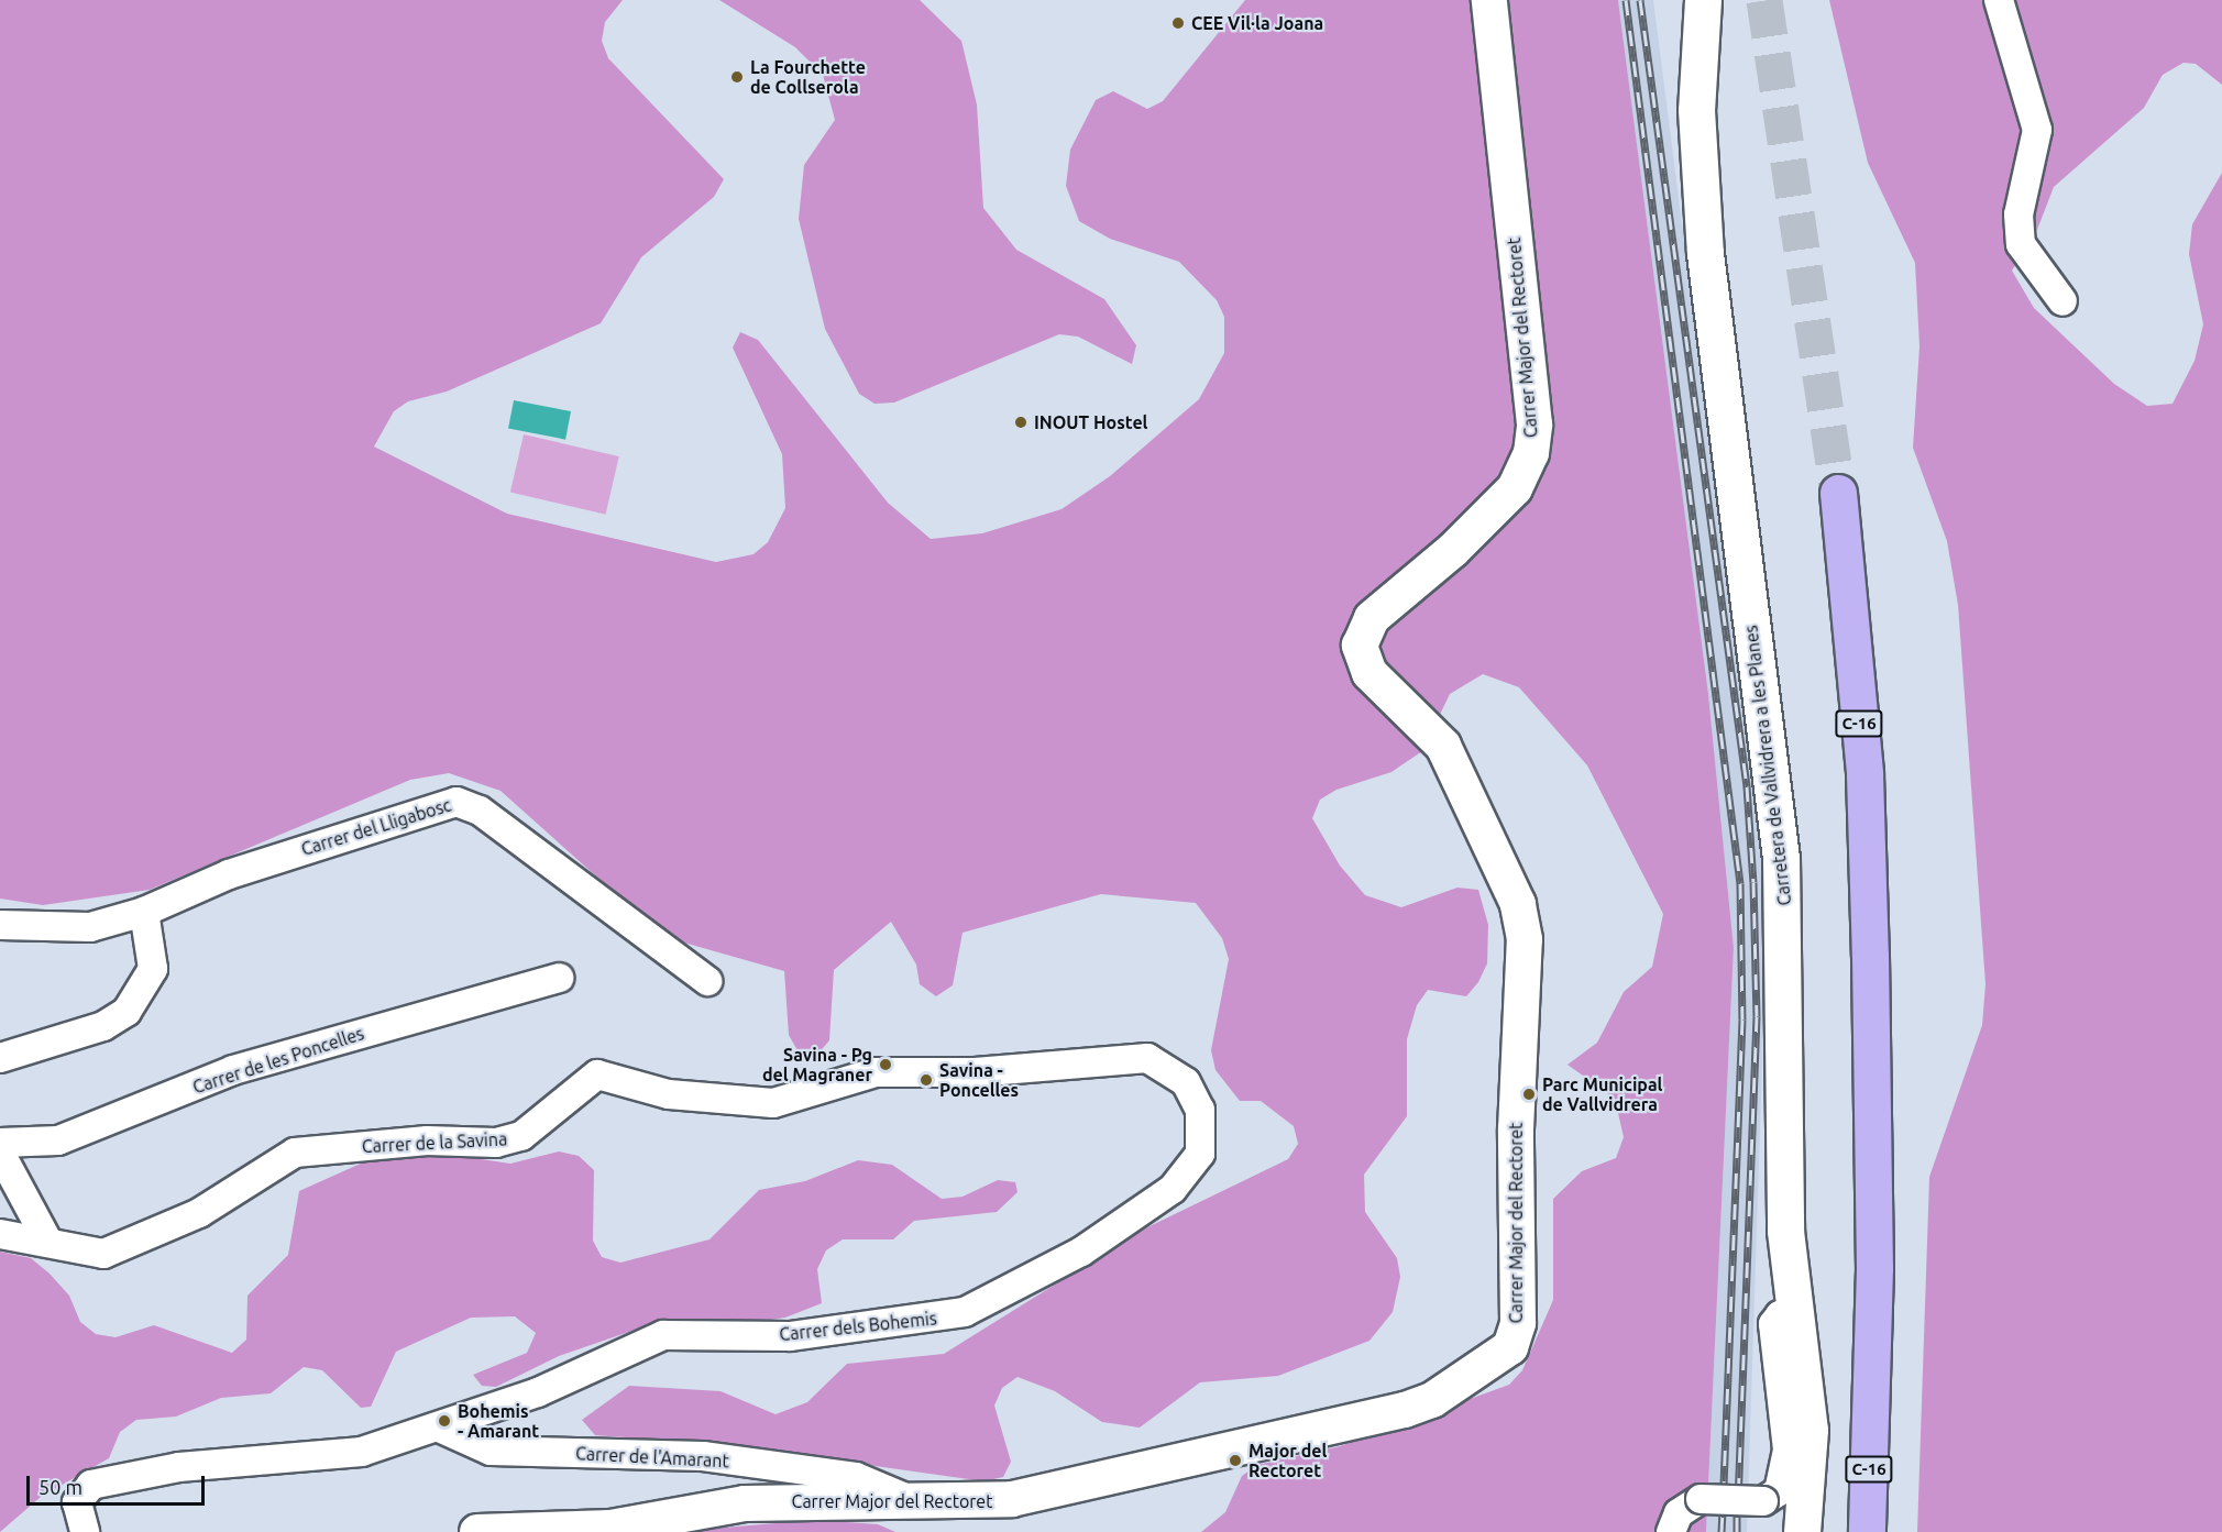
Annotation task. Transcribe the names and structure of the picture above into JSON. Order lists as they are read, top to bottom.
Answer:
{
  "streets": {
    "highway": ["C-16"],
    "main road": ["Carretera de Vallvidrera a les Planes"],
    "street": [
      "Carrer Major del Rectoret",
      "Carrer del Lligabosc",
      "Carrer de les Poncelles",
      "Carrer de la Savina",
      "Carrer dels Bohemis",
      "Carrer de l'Amarant"
    ]
  },
  "crossings": [
    ["Carrer Major del Rectoret", "Carrer de l'Amarant"],
    ["Carrer de la Savina", "Carrer dels Bohemis"],
    ["Carrer dels Bohemis", "Carrer de l'Amarant"]
  ],
  "places": [
    "CEE Vil·la Joana",
    "La Fourchette de Collserola",
    "INOUT Hostel",
    "Savina - Pg del Magraner",
    "Savina - Poncelles",
    "Parc Municipal de Vallvidrera",
    "Bohemis - Amarant",
    "Major del Rectoret"
  ],
  "scale_bar": "50 m"
}
